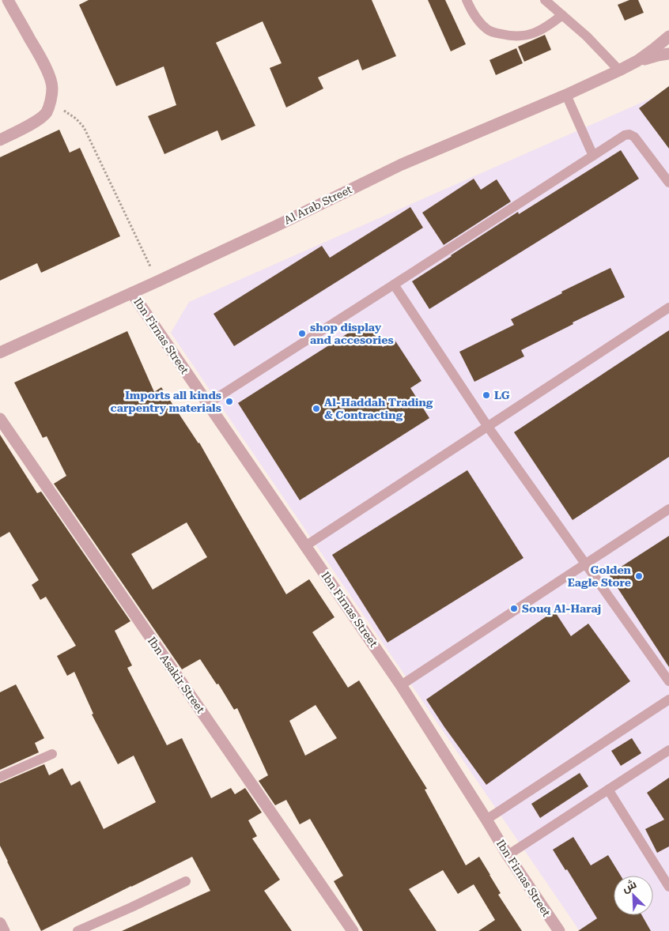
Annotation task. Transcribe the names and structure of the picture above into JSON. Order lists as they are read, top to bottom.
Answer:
{
  "streets": {
    "street": ["Al Arab Street", "Ibn Firnas Street", "Ibn Asakir Street"]
  },
  "crossings": [
    ["Al Arab Street", "Ibn Firnas Street"]
  ],
  "places": [
    "shop display and accesories",
    "LG",
    "Imports all kinds carpentry materials",
    "Al-Haddah Trading & Contracting",
    "Golden Eagle Store",
    "Souq Al-Haraj"
  ],
  "north": "top left"
}
